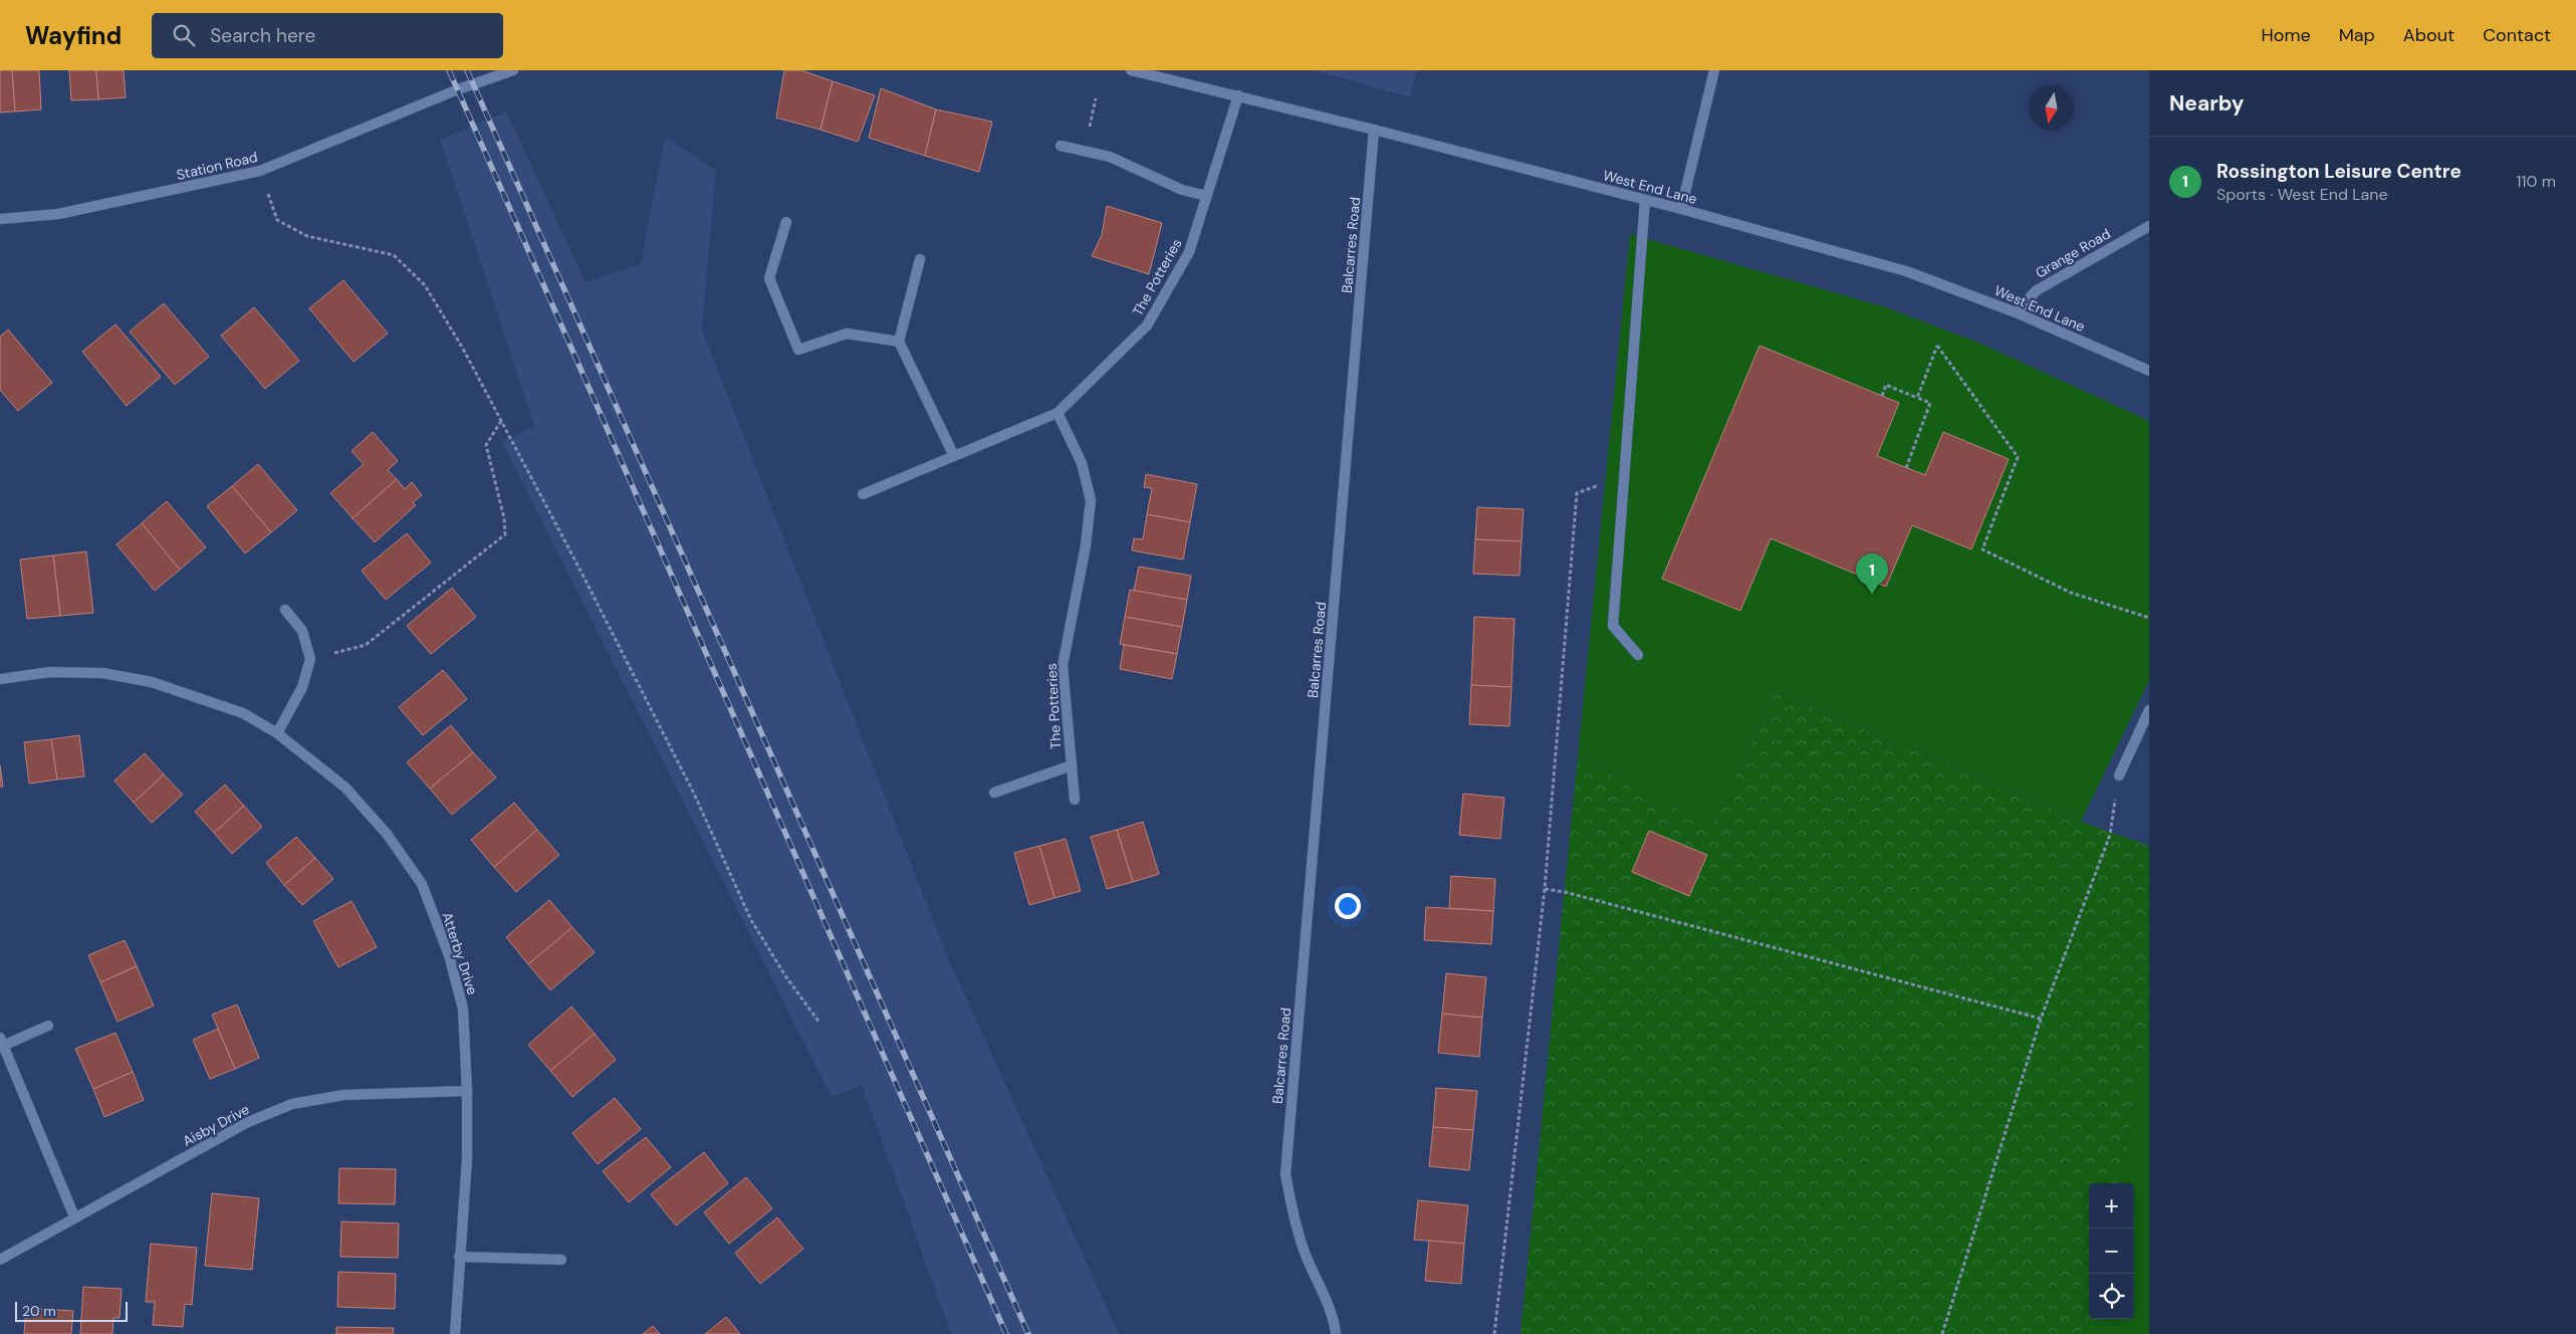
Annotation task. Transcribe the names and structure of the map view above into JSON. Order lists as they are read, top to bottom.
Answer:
{
  "streets": {
    "street": [
      "Station Road",
      "West End Lane",
      "Balcarres Road",
      "Grange Road",
      "The Potteries",
      "Atterby Drive",
      "Aisby Drive"
    ]
  },
  "crossings": [
    ["West End Lane", "Balcarres Road"],
    ["West End Lane", "Grange Road"],
    ["West End Lane", "The Potteries"],
    ["Atterby Drive", "Aisby Drive"]
  ],
  "scale_bar": "20 m",
  "north": "bottom",
  "page": {
    "header": "Wayfind",
    "search": "Search here",
    "nav": [
      "Home",
      "Map",
      "About",
      "Contact"
    ],
    "heading": "Nearby",
    "list": [
      {
        "mark": "1",
        "name": "Rossington Leisure Centre",
        "note": "Sports · West End Lane",
        "value": "110 m"
      }
    ],
    "pins": "1",
    "map_buttons": ["+", "−"],
    "scale": "20 m"
  }
}
